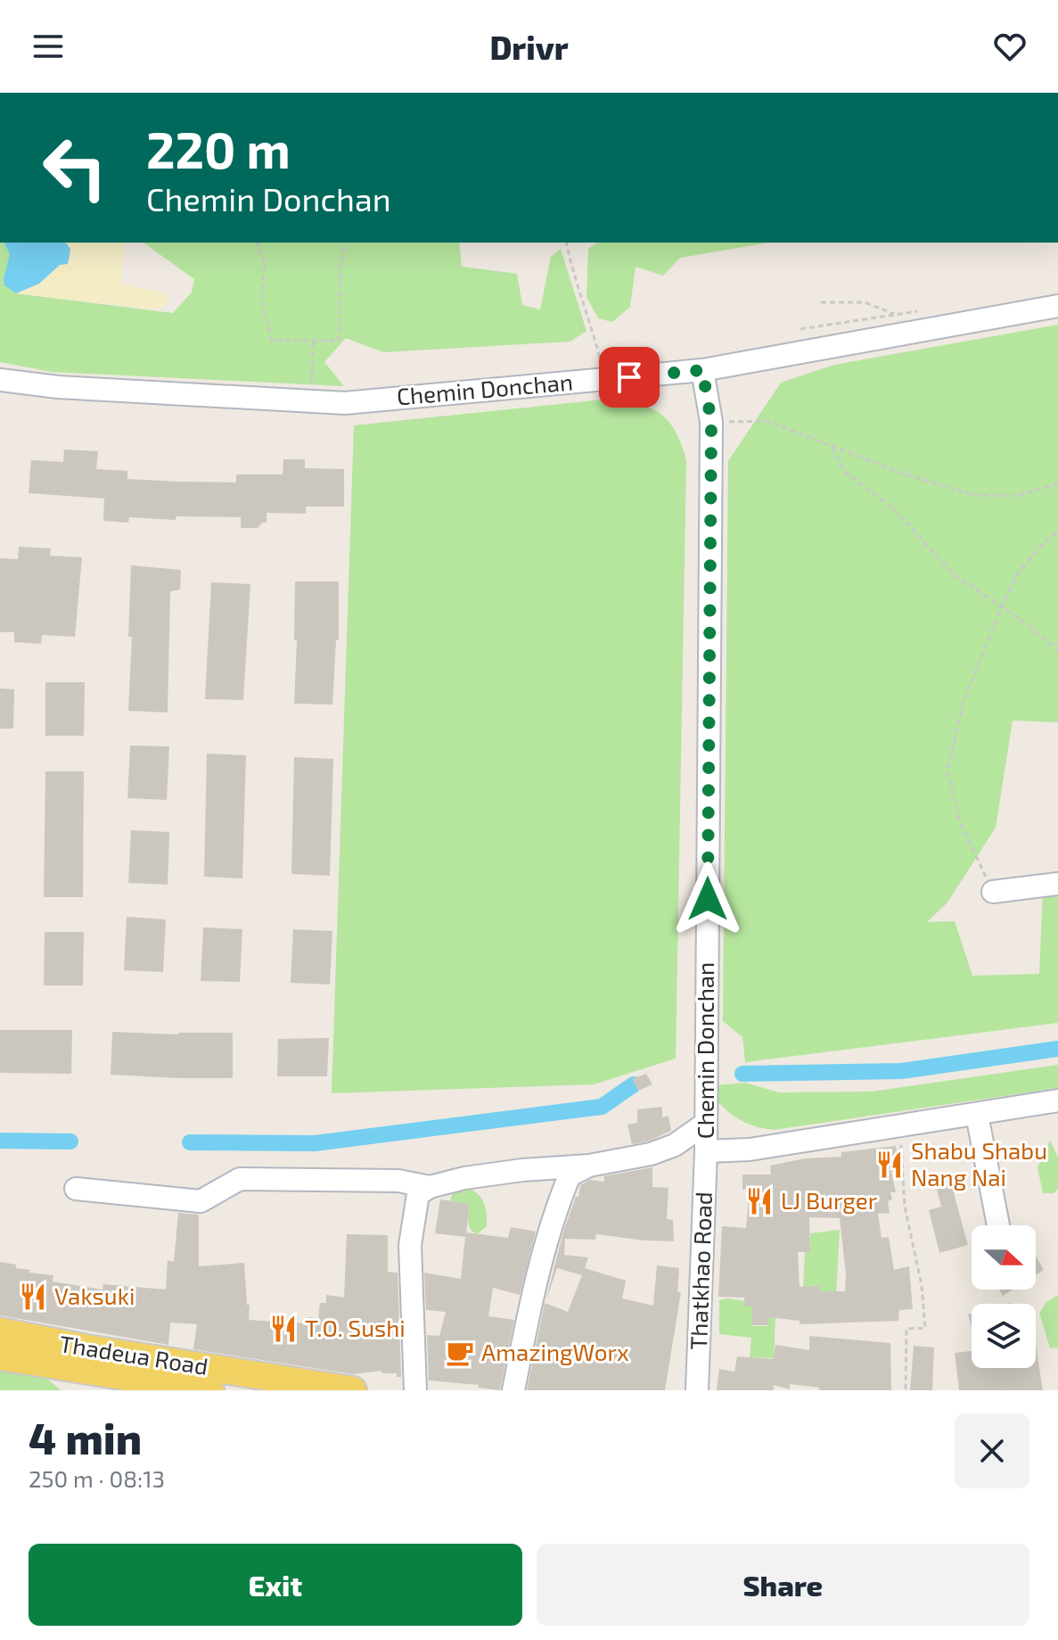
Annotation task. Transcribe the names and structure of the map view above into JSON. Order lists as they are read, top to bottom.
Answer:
{
  "streets": {
    "main road": ["Thadeua Road"],
    "street": ["Chemin Donchan", "Thatkhao Road"]
  },
  "crossings": [
    ["Chemin Donchan", "Thatkhao Road"]
  ],
  "places": {
    "restaurant": [
      "Shabu Shabu Nang Nai",
      "LJ Burger",
      "Vaksuki",
      "T.O. Sushi"
    ],
    "cafe": ["AmazingWorx"]
  },
  "north": "right",
  "page": {
    "header": "Drivr",
    "turn": ["220 m", "Chemin Donchan"],
    "heading": ["4 min", "250 m · 08:13"],
    "buttons": ["Exit", "Share"]
  }
}
